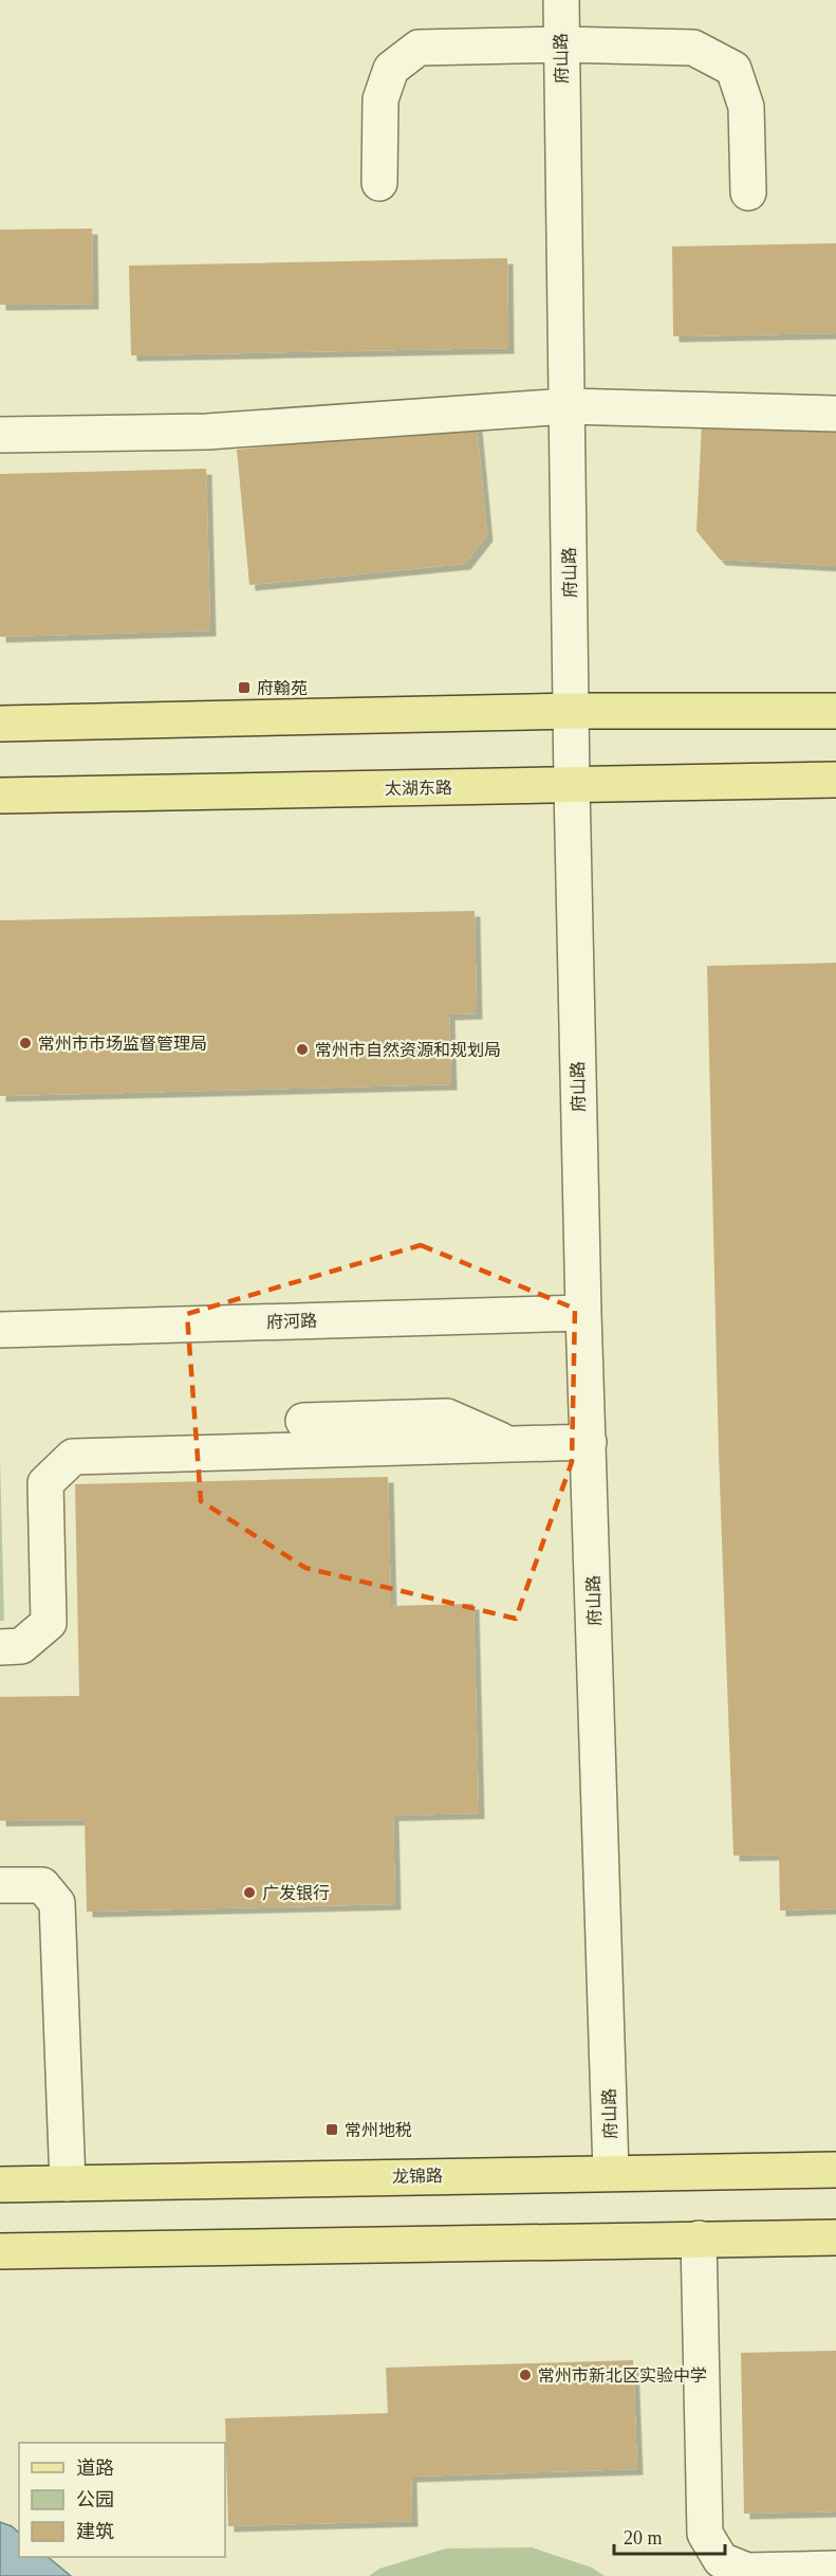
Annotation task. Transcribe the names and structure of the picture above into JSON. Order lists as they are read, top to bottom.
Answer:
{
  "streets": {
    "main road": ["太湖东路", "龙锦路"],
    "street": ["府山路", "府河路"]
  },
  "crossings": [
    ["府山路", "太湖东路"],
    ["府山路", "府河路"],
    ["府山路", "龙锦路"]
  ],
  "places": {
    "transit": ["府翰苑", "常州地税"],
    "other": [
      "常州市市场监督管理局",
      "常州市自然资源和规划局",
      "广发银行",
      "常州市新北区实验中学"
    ]
  },
  "legend": ["道路", "公园", "建筑"],
  "scale_bar": "20 m"
}
